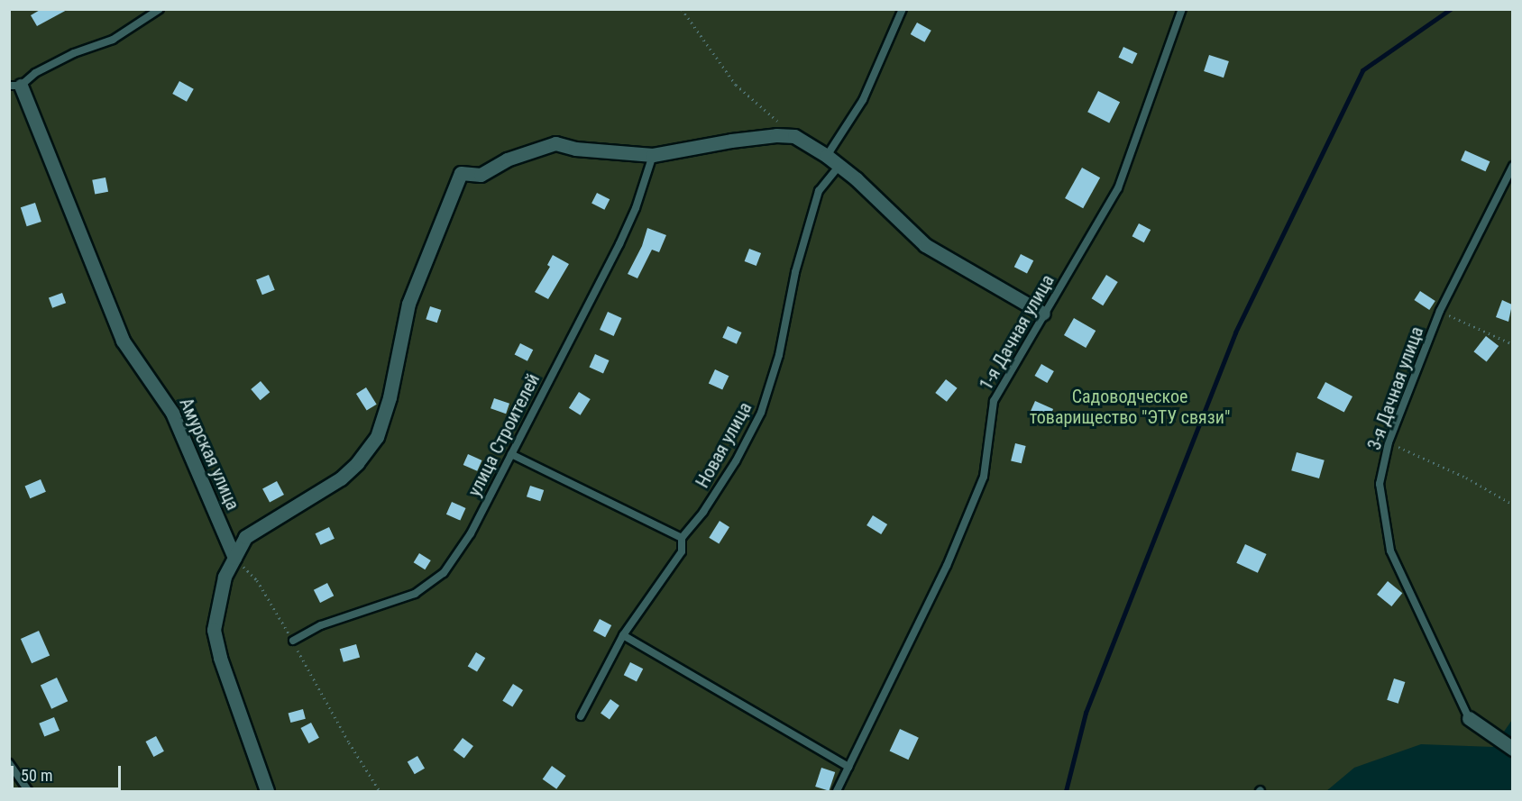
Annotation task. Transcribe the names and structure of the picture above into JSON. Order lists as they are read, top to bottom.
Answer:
{
  "streets": {
    "street": ["Амурская улица"],
    "lane": [
      "1-я Дачная улица",
      "3-я Дачная улица",
      "улица Строителей",
      "Новая улица"
    ]
  },
  "parks": ["Садоводческое товарищество \"ЭТУ связи\""],
  "scale_bar": "50 m"
}
